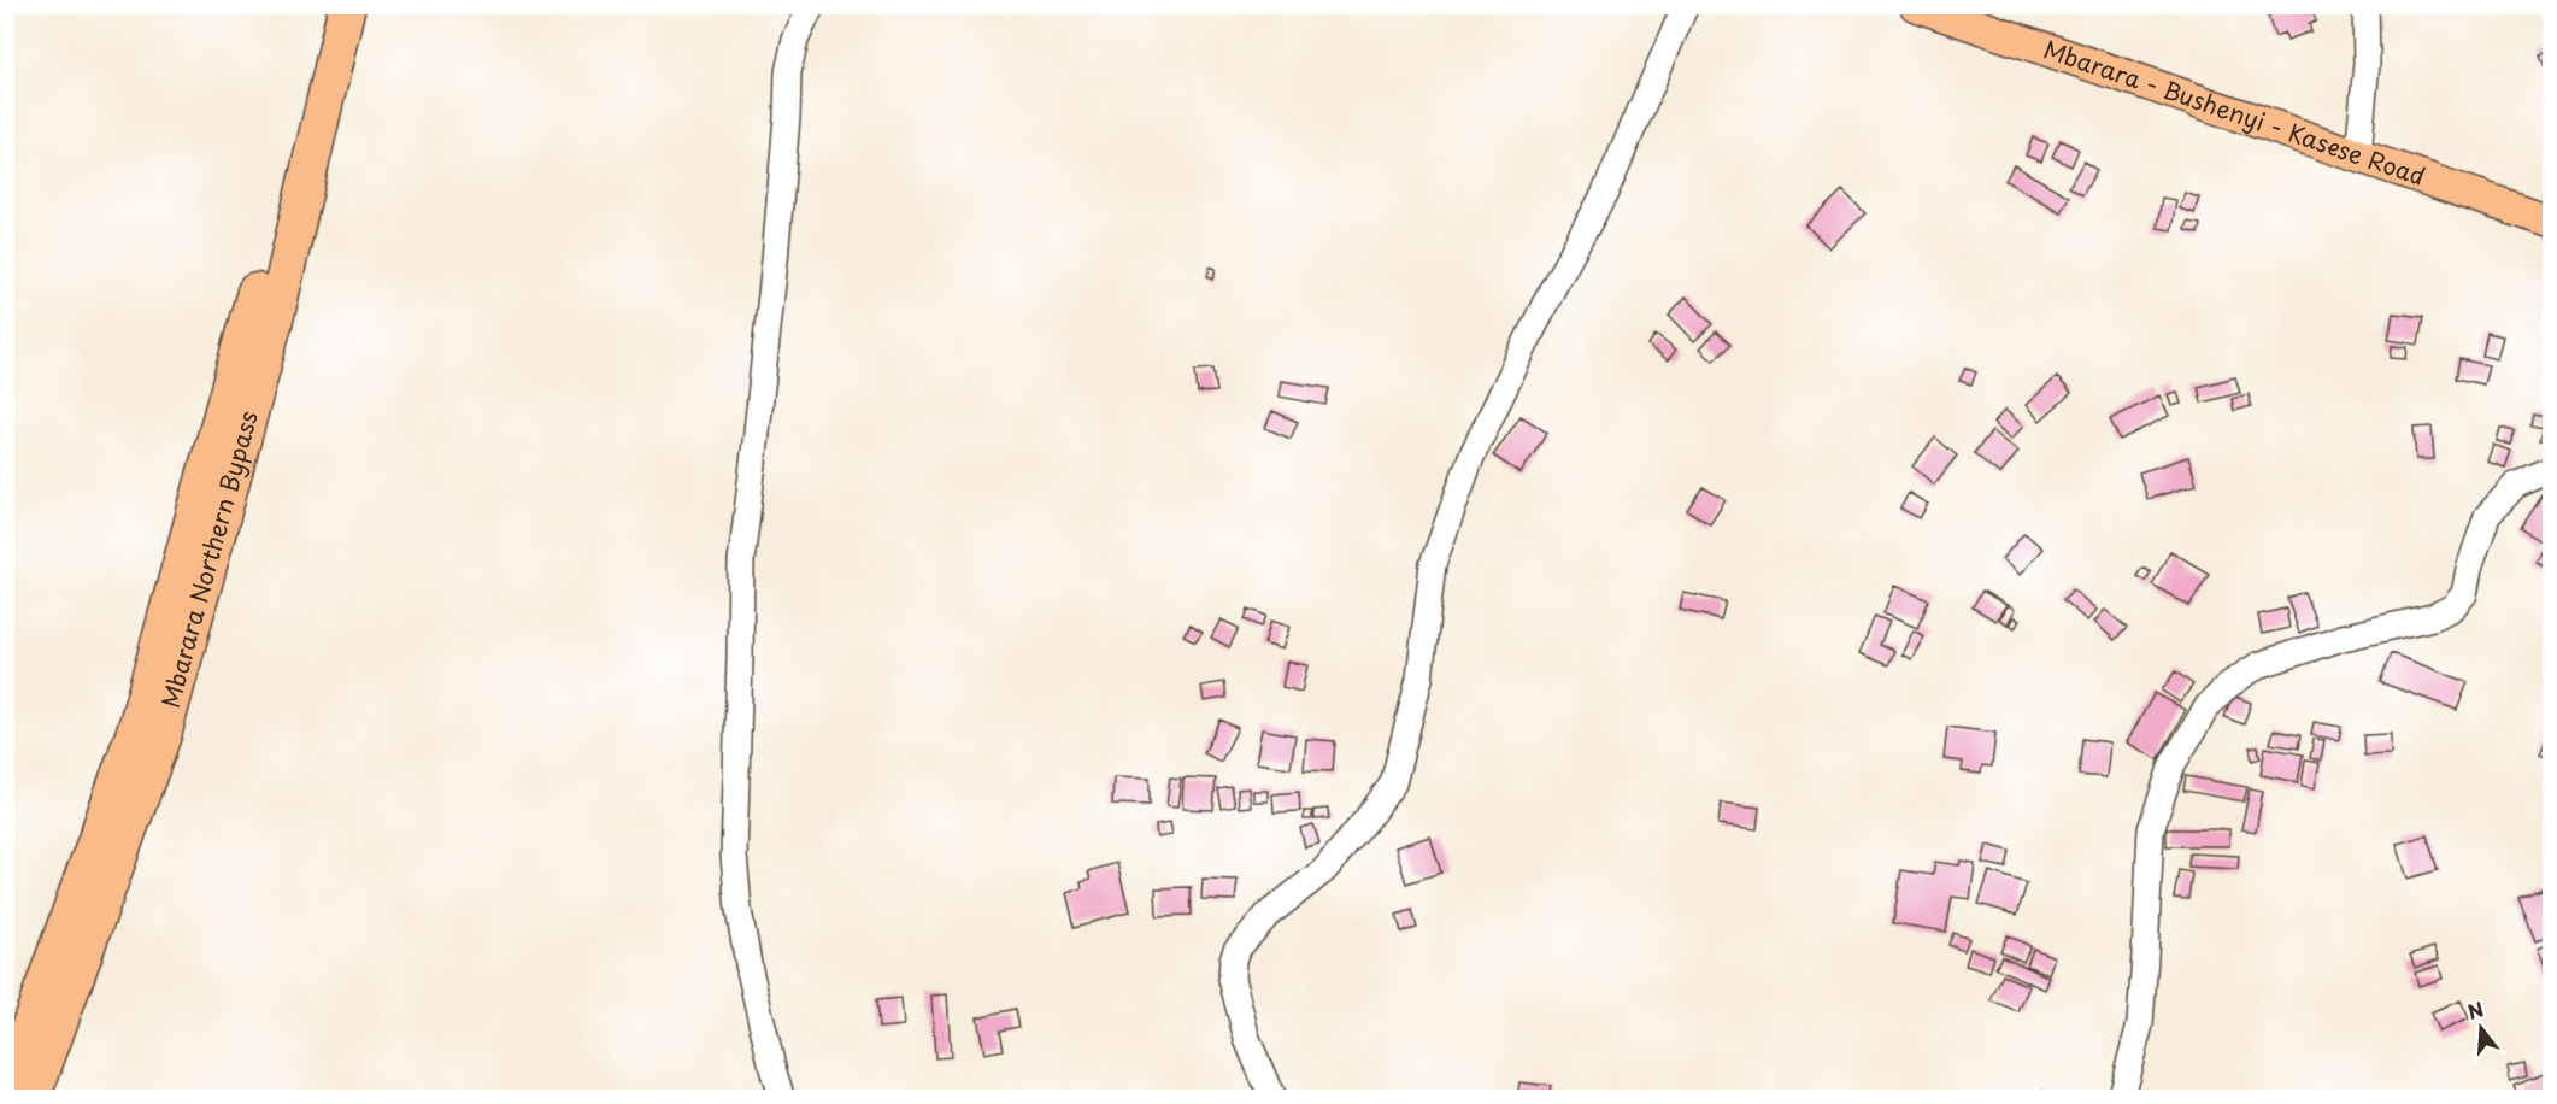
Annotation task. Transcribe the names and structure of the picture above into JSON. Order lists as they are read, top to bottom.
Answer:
{
  "streets": {
    "highway": ["Mbarara Northern Bypass"],
    "main road": ["Mbarara - Bushenyi - Kasese Road"]
  },
  "north": "top"
}
